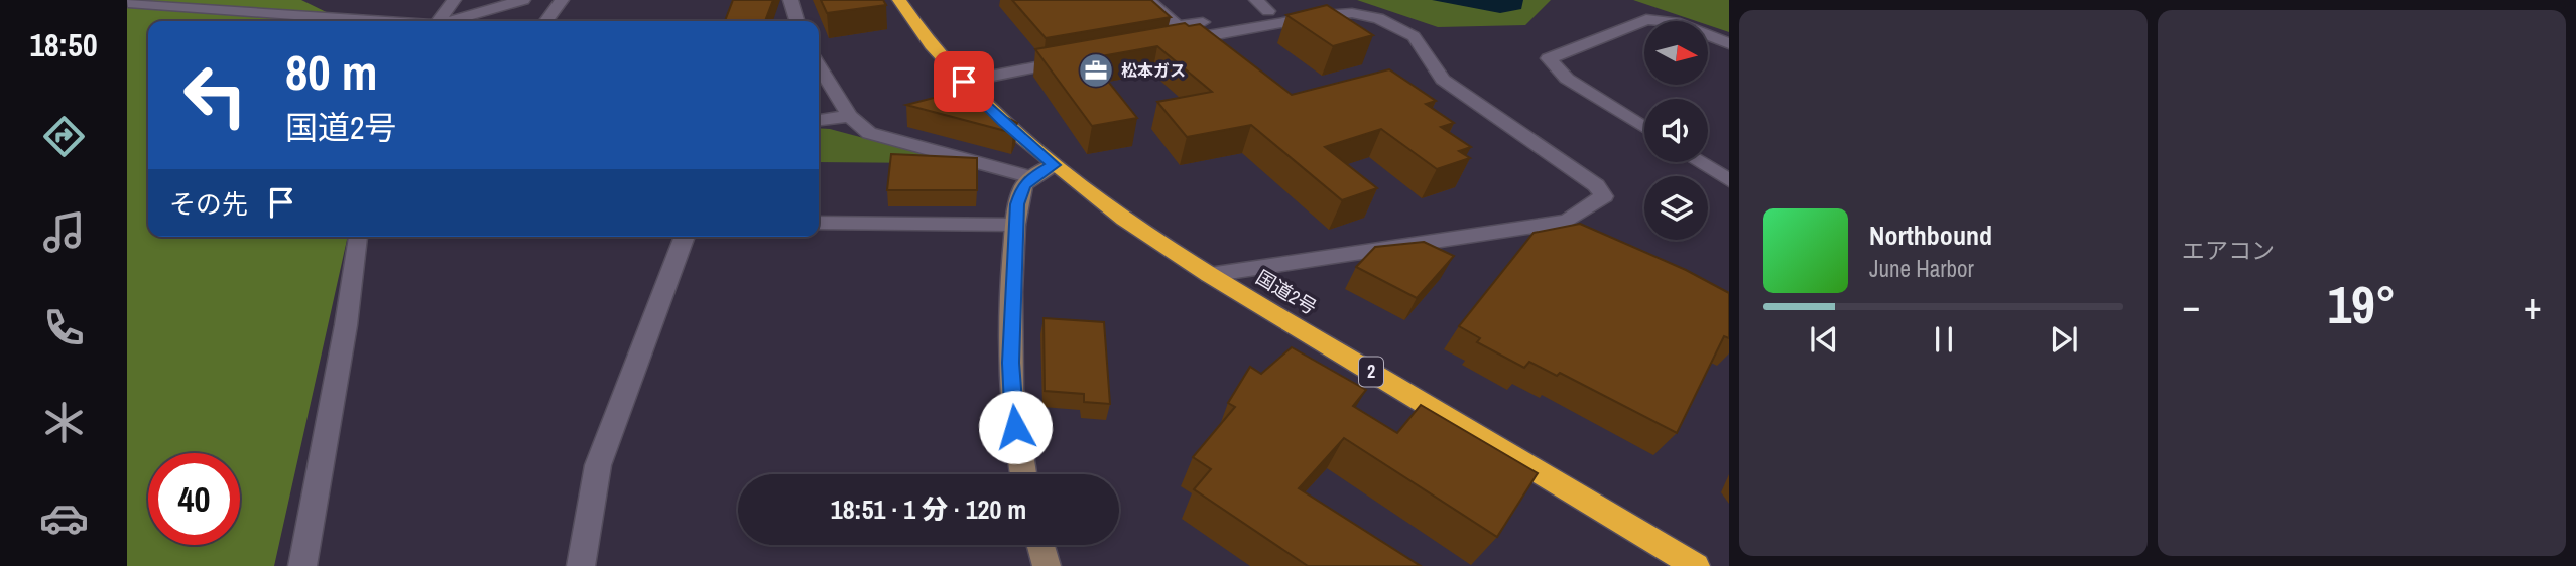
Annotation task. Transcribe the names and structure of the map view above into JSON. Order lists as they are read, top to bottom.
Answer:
{
  "streets": {
    "highway": ["国道2号", "2"]
  },
  "places": {
    "office": ["松本ガス"]
  },
  "north": "right",
  "page": {
    "tabs": "18:50",
    "tile": "エアコン",
    "turn": ["80 m", "国道2号"],
    "then": "その先",
    "song": ["Northbound", "June Harbor"],
    "heat": ["−", "19°", "+"],
    "limit": "40",
    "trip": "18:51 · 1 分 · 120 m"
  }
}
